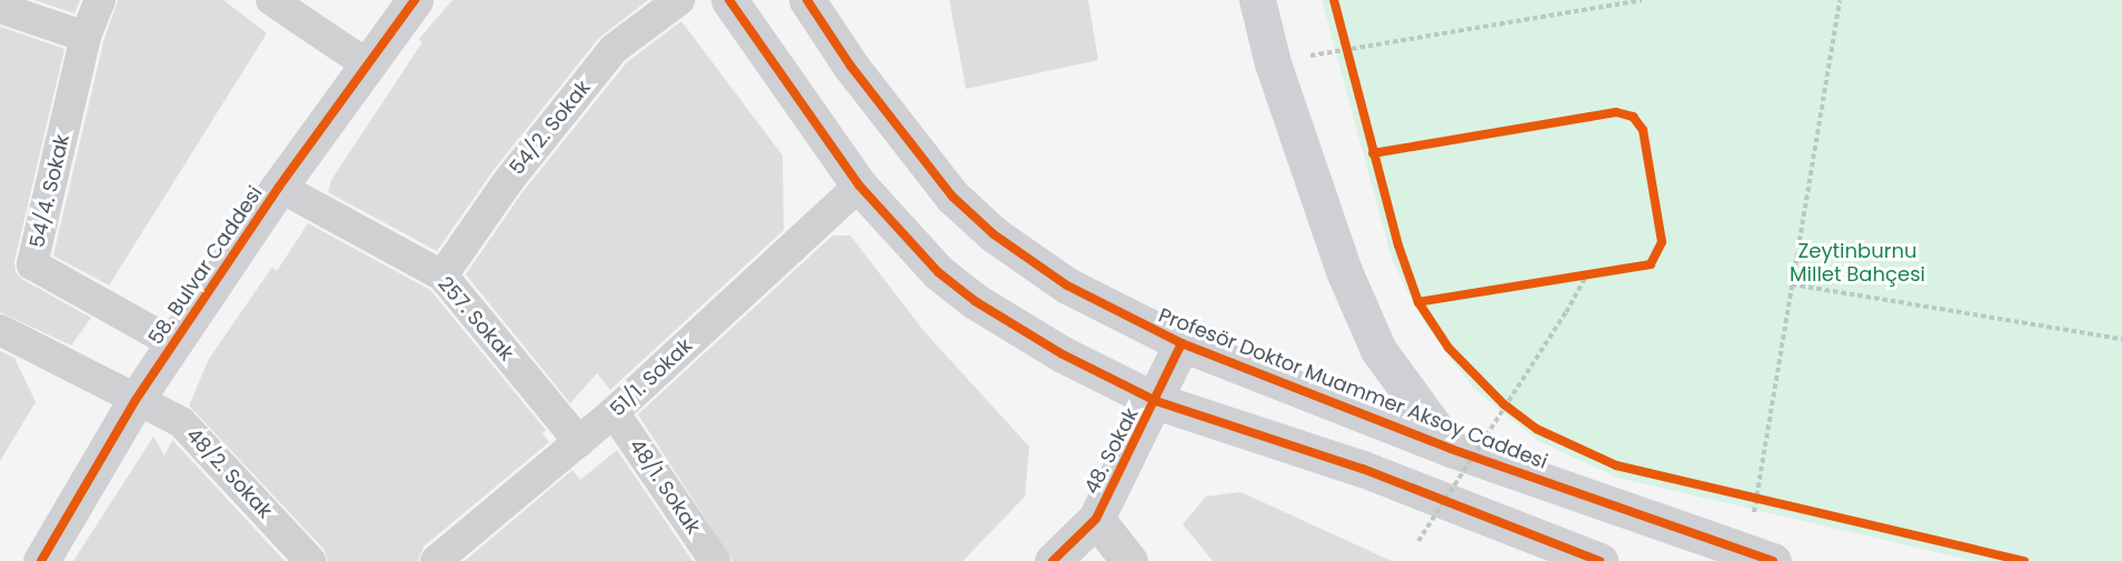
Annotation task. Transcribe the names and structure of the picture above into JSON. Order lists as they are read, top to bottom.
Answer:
{
  "streets": {
    "main road": ["58. Bulvar Caddesi", "Profesör Doktor Muammer Aksoy Caddesi", "48. Sokak"],
    "street": [
      "54/2. Sokak",
      "54/4. Sokak",
      "257. Sokak",
      "51/1. Sokak",
      "48/2. Sokak",
      "48/1. Sokak"
    ]
  },
  "crossings": [
    ["54/2. Sokak", "257. Sokak"],
    ["54/4. Sokak", "58. Bulvar Caddesi"],
    ["58. Bulvar Caddesi", "257. Sokak"],
    ["58. Bulvar Caddesi", "48/2. Sokak"],
    ["257. Sokak", "51/1. Sokak"],
    ["51/1. Sokak", "48/1. Sokak"],
    ["Profesör Doktor Muammer Aksoy Caddesi", "48. Sokak"]
  ],
  "parks": ["Zeytinburnu Millet Bahçesi"]
}
